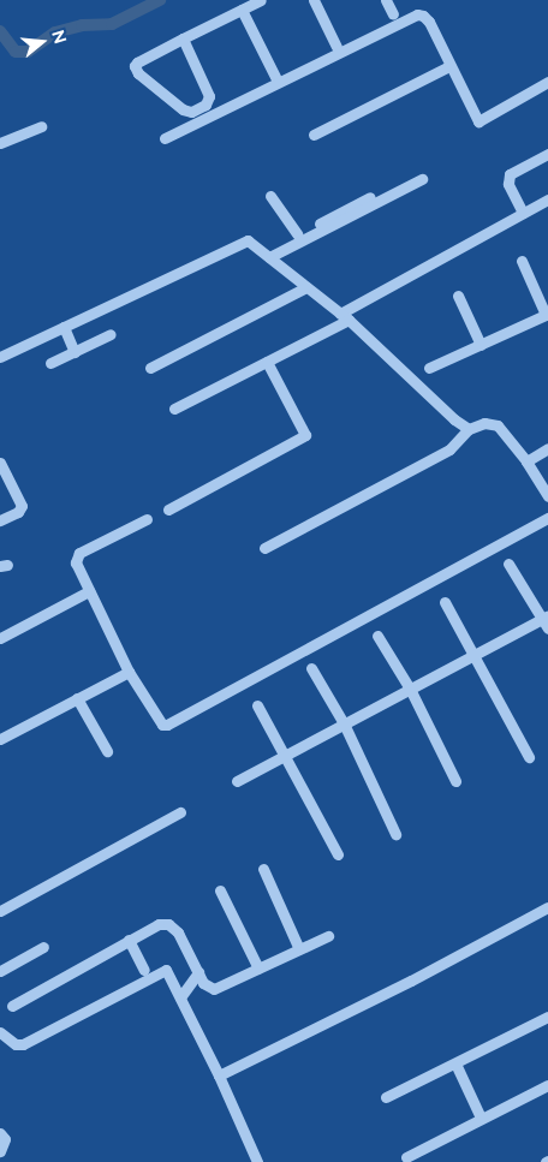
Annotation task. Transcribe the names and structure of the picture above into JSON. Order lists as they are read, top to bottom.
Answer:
{
  "north": "right"
}
